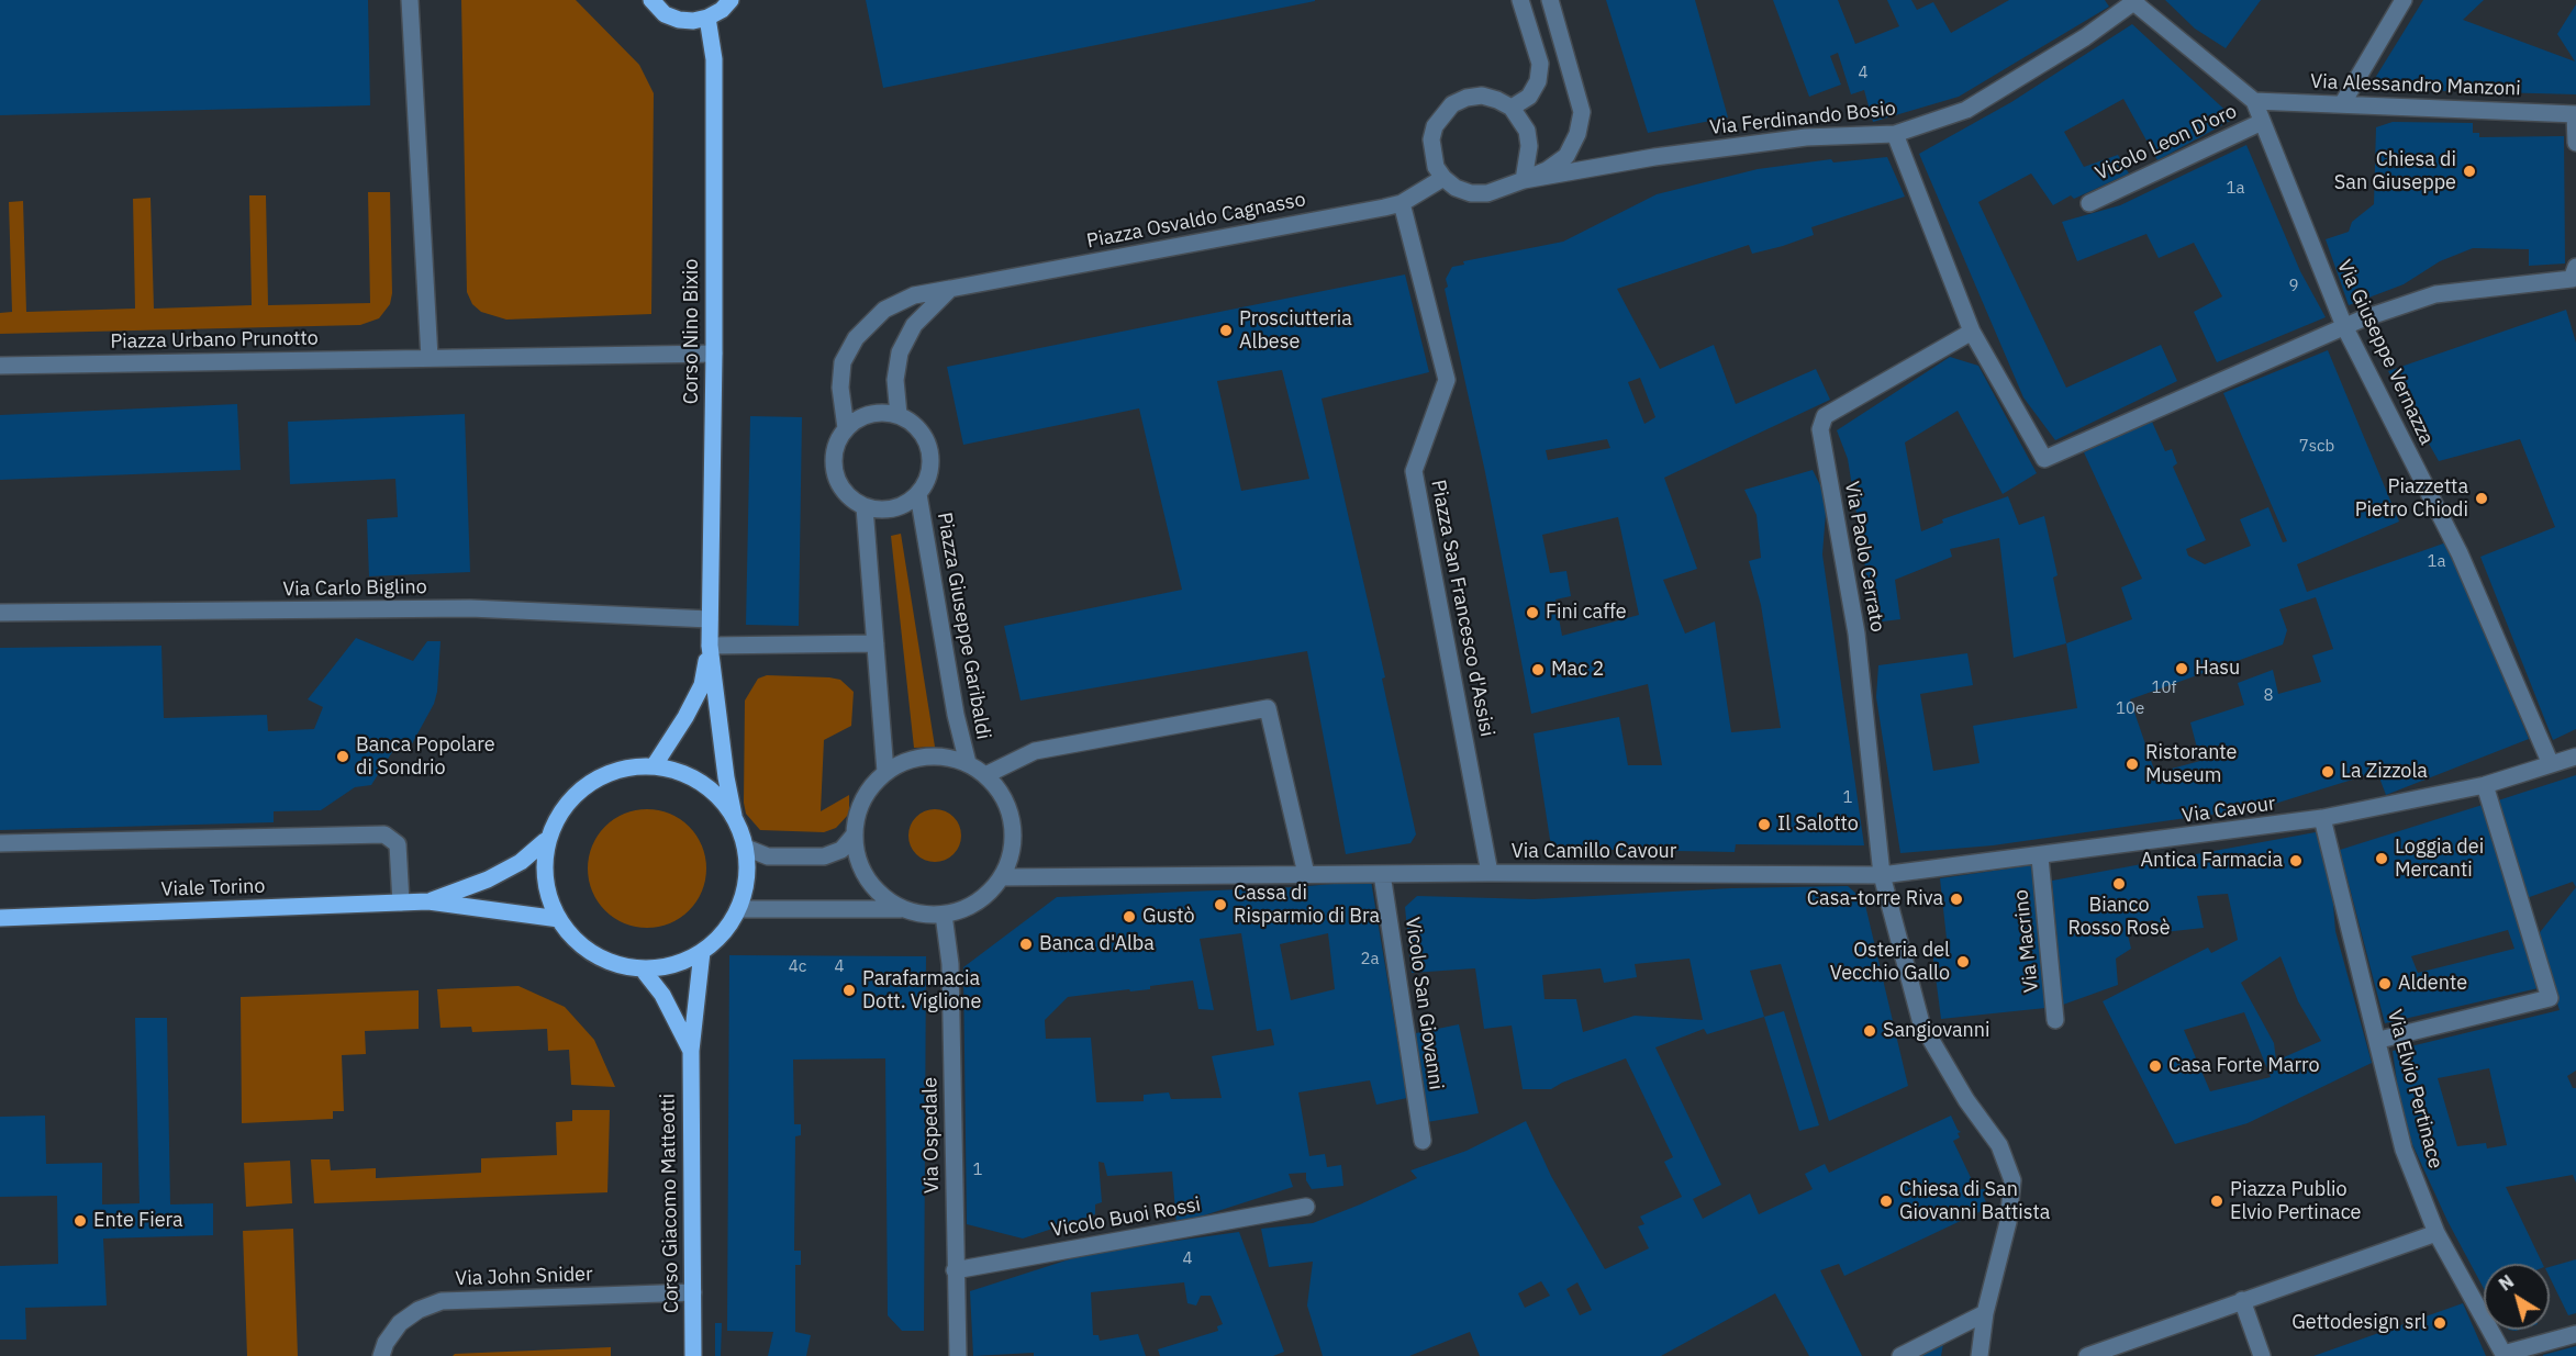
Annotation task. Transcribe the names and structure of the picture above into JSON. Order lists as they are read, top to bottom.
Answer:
{
  "streets": {
    "main road": ["Corso Nino Bixio", "Viale Torino", "Corso Giacomo Matteotti"],
    "street": [
      "Via Alessandro Manzoni",
      "Via Ferdinando Bosio",
      "Vicolo Leon D'oro",
      "Piazza Osvaldo Cagnasso",
      "Piazza Urbano Prunotto",
      "Via Giuseppe Vernazza",
      "Via Paolo Cerrato",
      "Via Carlo Biglino",
      "Piazza San Francesco d'Assisi",
      "Piazza Giuseppe Garibaldi",
      "Via Cavour",
      "Via Camillo Cavour",
      "Via Macrino",
      "Vicolo San Giovanni",
      "Via Elvio Pertinace",
      "Via Ospedale",
      "Vicolo Buoi Rossi",
      "Via John Snider"
    ]
  },
  "crossings": [
    ["Via Alessandro Manzoni", "Via Giuseppe Vernazza"],
    ["Via Ferdinando Bosio", "Piazza Osvaldo Cagnasso"],
    ["Vicolo Leon D'oro", "Via Giuseppe Vernazza"],
    ["Piazza Osvaldo Cagnasso", "Piazza San Francesco d'Assisi"],
    ["Piazza Osvaldo Cagnasso", "Piazza Giuseppe Garibaldi"],
    ["Corso Nino Bixio", "Piazza Urbano Prunotto"],
    ["Corso Nino Bixio", "Via Carlo Biglino"],
    ["Corso Nino Bixio", "Piazza Giuseppe Garibaldi"],
    ["Corso Nino Bixio", "Viale Torino"],
    ["Corso Nino Bixio", "Corso Giacomo Matteotti"],
    ["Via Giuseppe Vernazza", "Via Cavour"],
    ["Via Paolo Cerrato", "Via Cavour"],
    ["Via Paolo Cerrato", "Via Camillo Cavour"],
    ["Piazza San Francesco d'Assisi", "Via Camillo Cavour"],
    ["Piazza Giuseppe Garibaldi", "Via Camillo Cavour"],
    ["Piazza Giuseppe Garibaldi", "Viale Torino"],
    ["Piazza Giuseppe Garibaldi", "Via Ospedale"],
    ["Piazza Giuseppe Garibaldi", "Corso Giacomo Matteotti"],
    ["Via Cavour", "Via Camillo Cavour"],
    ["Via Cavour", "Via Macrino"],
    ["Via Cavour", "Via Elvio Pertinace"],
    ["Via Camillo Cavour", "Vicolo San Giovanni"],
    ["Via Camillo Cavour", "Via Ospedale"],
    ["Viale Torino", "Corso Giacomo Matteotti"],
    ["Via Ospedale", "Vicolo Buoi Rossi"],
    ["Corso Giacomo Matteotti", "Via John Snider"]
  ],
  "places": [
    "Chiesa di San Giuseppe",
    "Prosciutteria Albese",
    "Piazzetta Pietro Chiodi",
    "Fini caffe",
    "Hasu",
    "Mac 2",
    "Banca Popolare di Sondrio",
    "Ristorante Museum",
    "La Zizzola",
    "Il Salotto",
    "Loggia dei Mercanti",
    "Antica Farmacia",
    "Bianco Rosso Rosè",
    "Casa-torre Riva",
    "Cassa di Risparmio di Bra",
    "Gustò",
    "Banca d'Alba",
    "Osteria del Vecchio Gallo",
    "Aldente",
    "Parafarmacia Dott. Viglione",
    "Sangiovanni",
    "Casa Forte Marro",
    "Chiesa di San Giovanni Battista",
    "Piazza Publio Elvio Pertinace",
    "Ente Fiera",
    "Gettodesign srl"
  ],
  "house_numbers": [
    "4",
    "1a",
    "9",
    "7scb",
    "1a",
    "10f",
    "8",
    "10e",
    "1",
    "2a",
    "4c",
    "4",
    "1",
    "4"
  ],
  "north": "top left"
}
